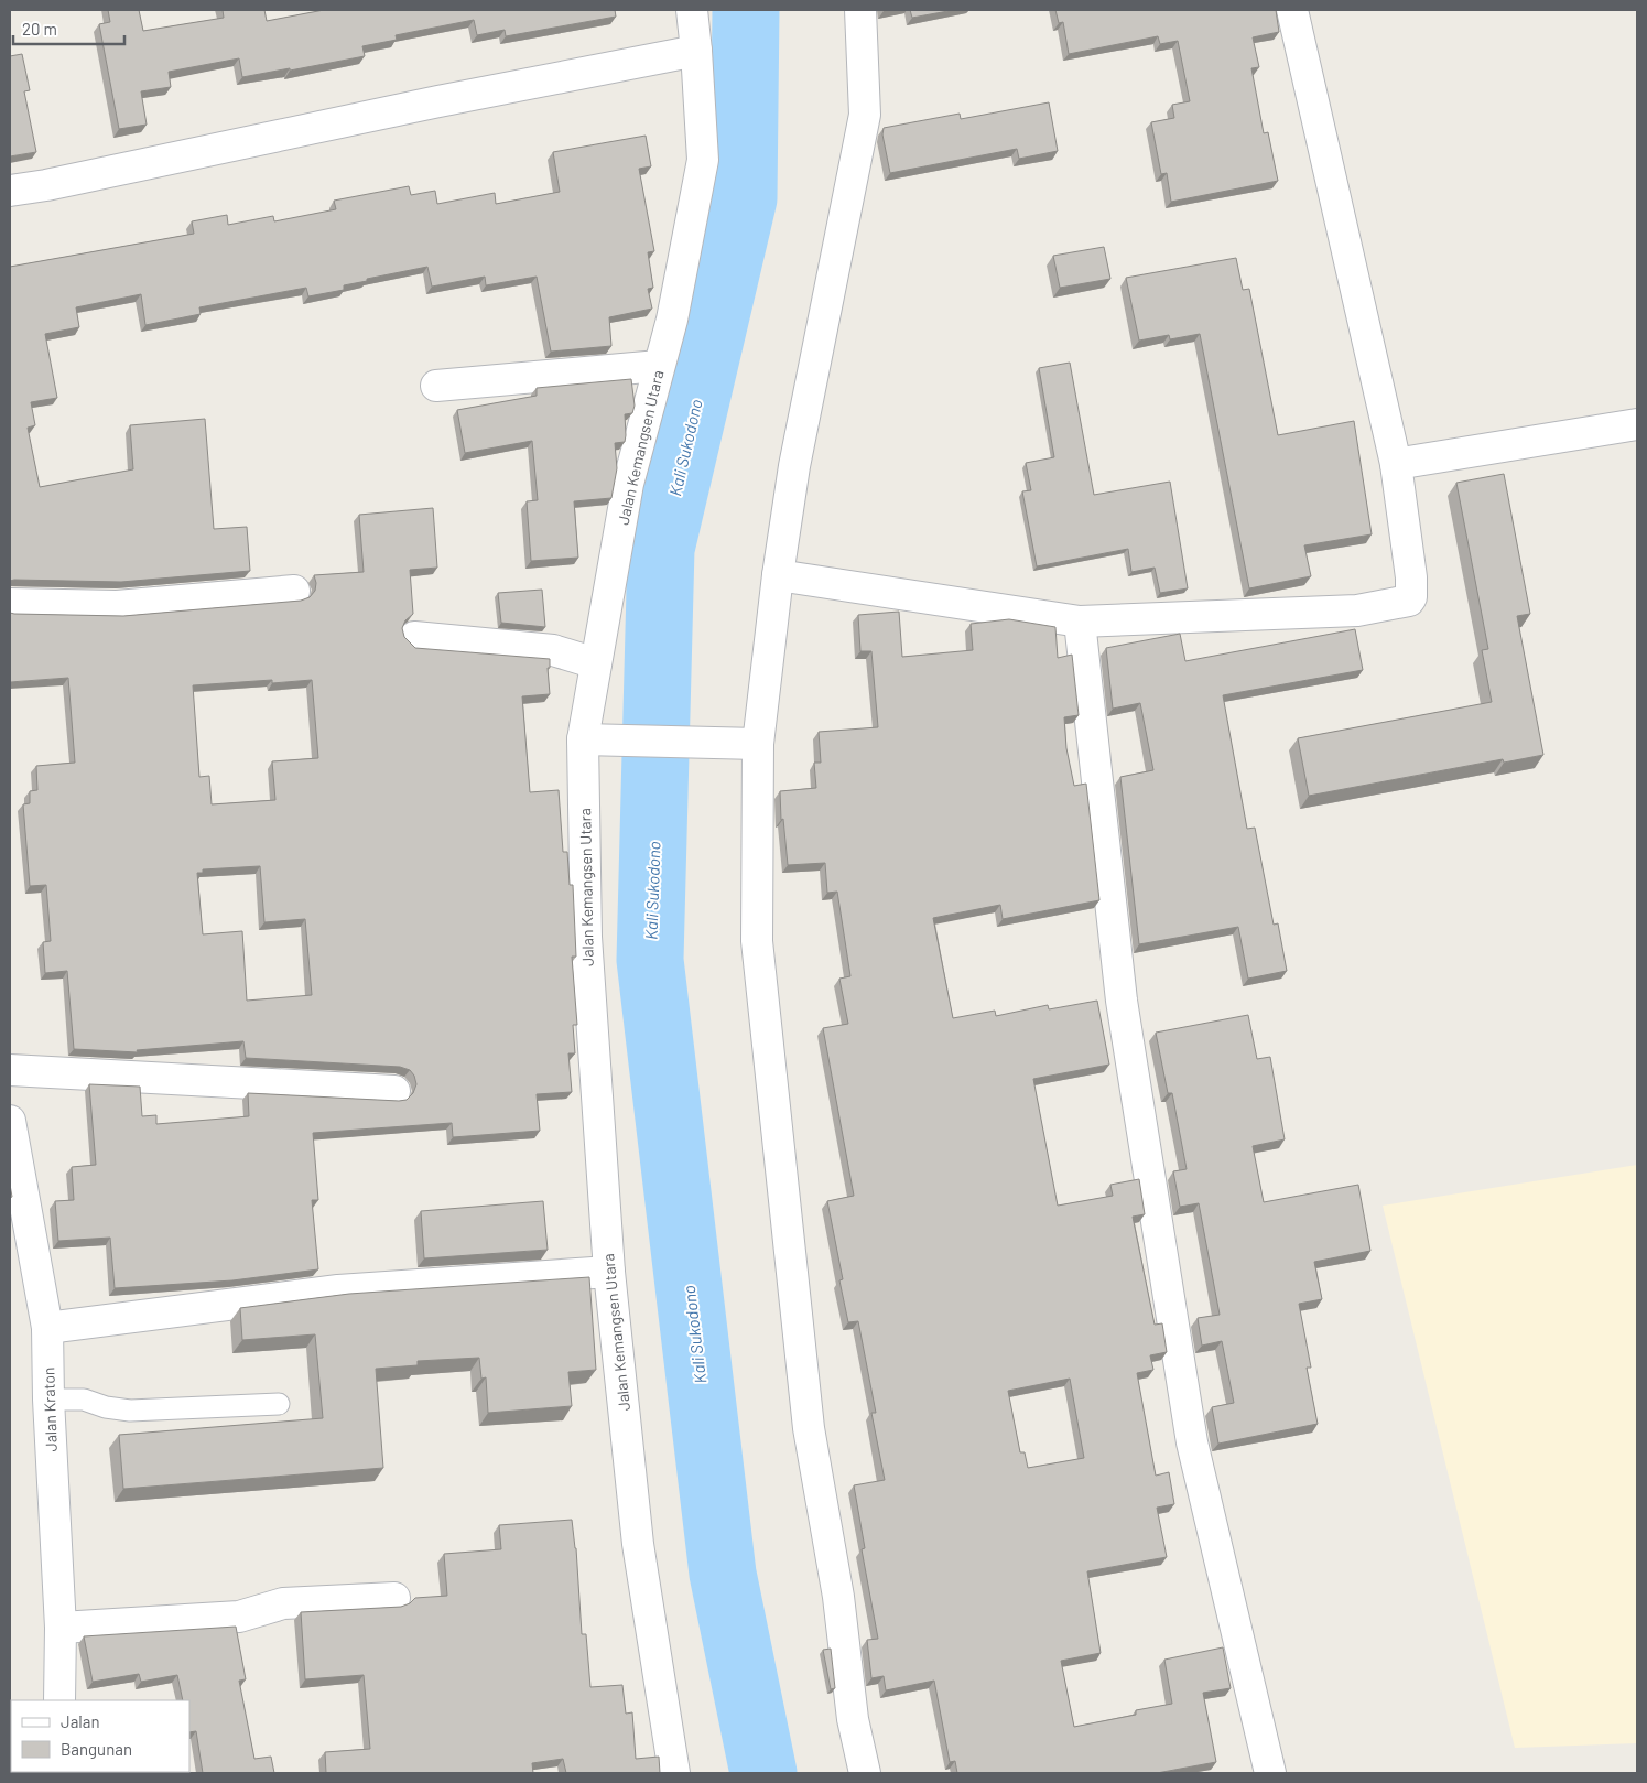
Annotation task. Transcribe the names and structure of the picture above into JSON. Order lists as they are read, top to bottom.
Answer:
{
  "streets": {
    "street": ["Jalan Kemangsen Utara", "Jalan Kraton"]
  },
  "water": ["Kali Sukodono"],
  "legend": ["Jalan", "Bangunan"],
  "scale_bar": "20 m"
}
